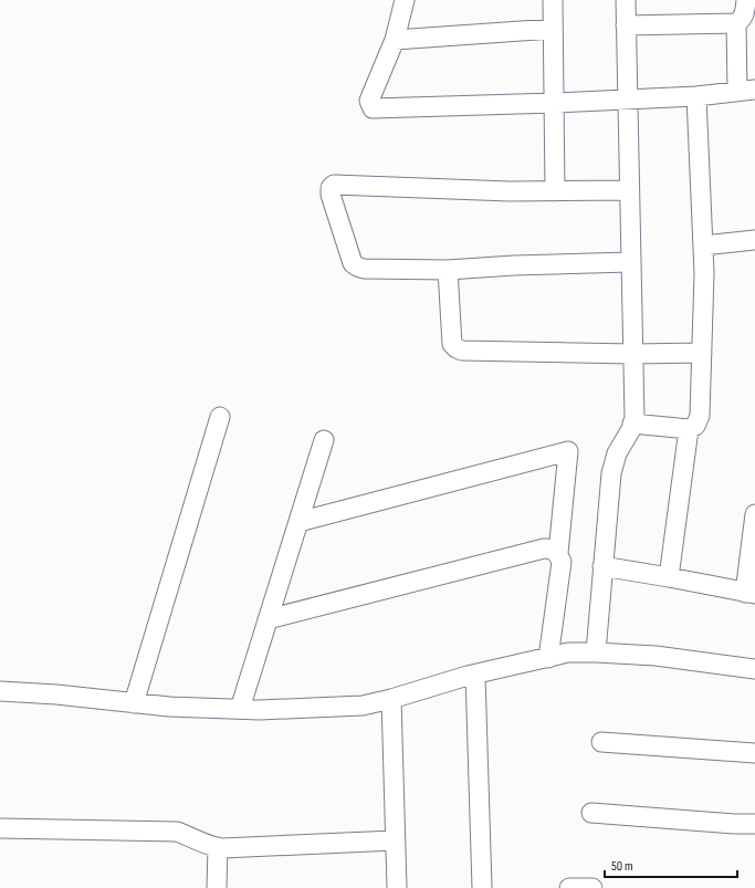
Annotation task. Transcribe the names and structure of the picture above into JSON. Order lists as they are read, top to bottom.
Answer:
{
  "scale_bar": "50 m"
}
